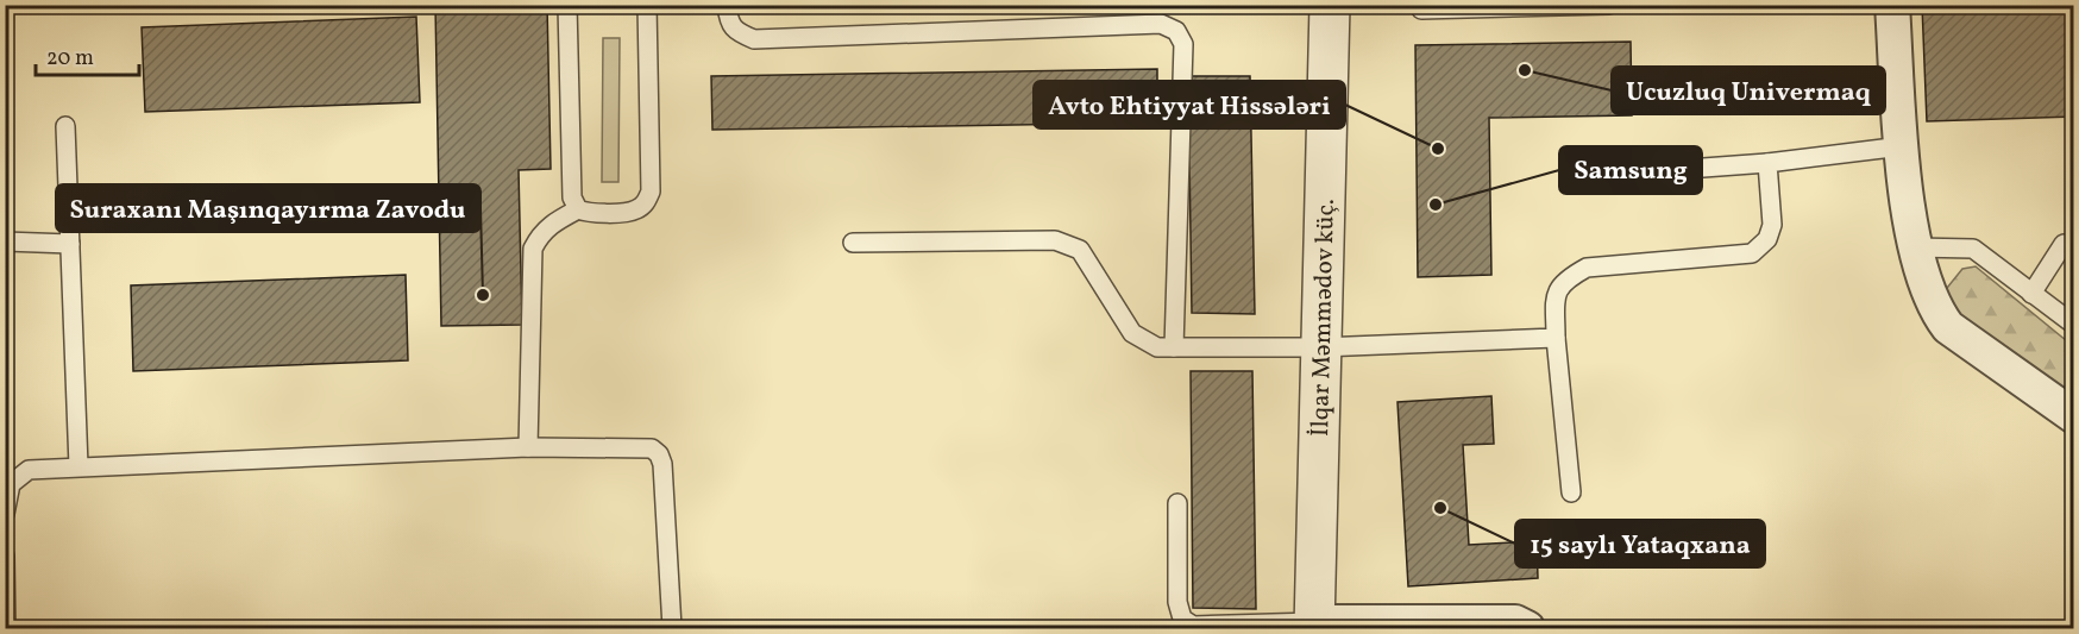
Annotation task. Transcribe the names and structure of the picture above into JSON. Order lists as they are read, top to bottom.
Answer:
{
  "streets": {
    "street": ["İlqar Məmmədov küç."]
  },
  "places": [
    "Ucuzluq Univermaq",
    "Avto Ehtiyyat Hissələri",
    "Samsung",
    "Suraxanı Maşınqayırma Zavodu",
    "15 saylı Yataqxana"
  ],
  "scale_bar": "20 m"
}
